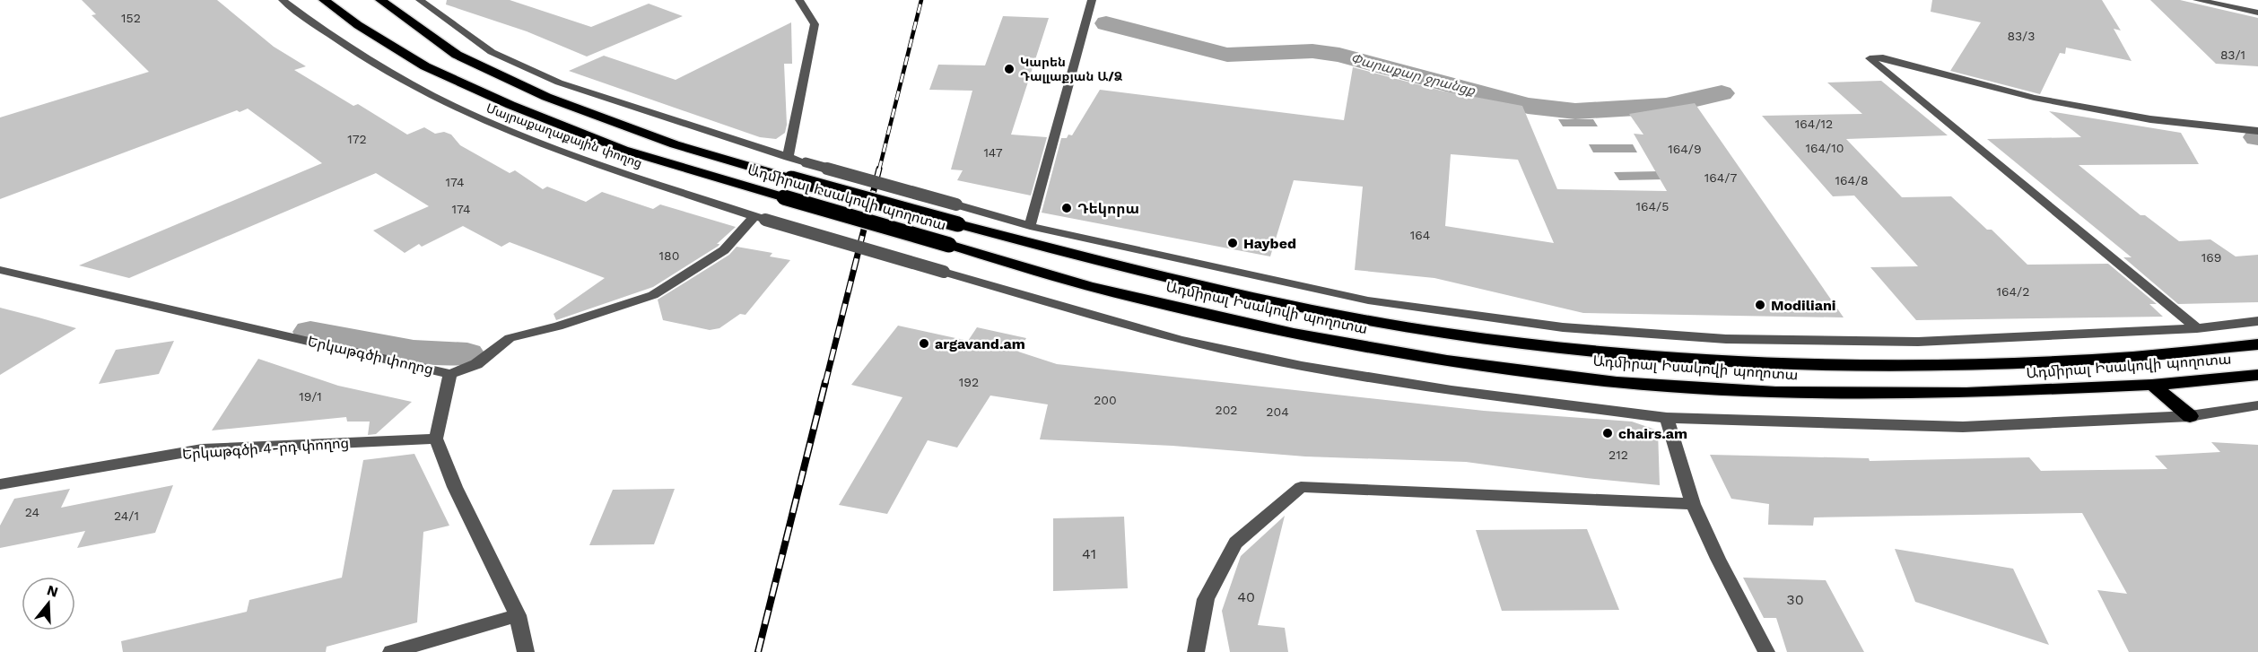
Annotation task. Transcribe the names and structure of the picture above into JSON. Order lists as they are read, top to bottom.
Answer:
{
  "streets": {
    "highway": ["Ադմիրալ Իսակովի պողոտա"],
    "street": ["Մայրաքաղաքային փողոց", "Երկաթգծի փողոց", "Երկաթգծի 4-րդ փողոց"]
  },
  "crossings": [
    ["Երկաթգծի փողոց", "Երկաթգծի 4-րդ փողոց"]
  ],
  "water": ["Փարաքար ջրանցք"],
  "places": [
    "Կարեն Դալլաքյան Ա/Ձ",
    "Դեկորա",
    "Haybed",
    "Modiliani",
    "argavand.am",
    "chairs.am"
  ],
  "house_numbers": [
    "152",
    "83/3",
    "83/1",
    "164/12",
    "172",
    "164/10",
    "164/9",
    "147",
    "164/7",
    "164/8",
    "174",
    "164/5",
    "174",
    "164",
    "180",
    "169",
    "164/2",
    "192",
    "19/1",
    "200",
    "202",
    "204",
    "212",
    "24",
    "24/1",
    "41",
    "40",
    "30"
  ],
  "north": "top"
}
